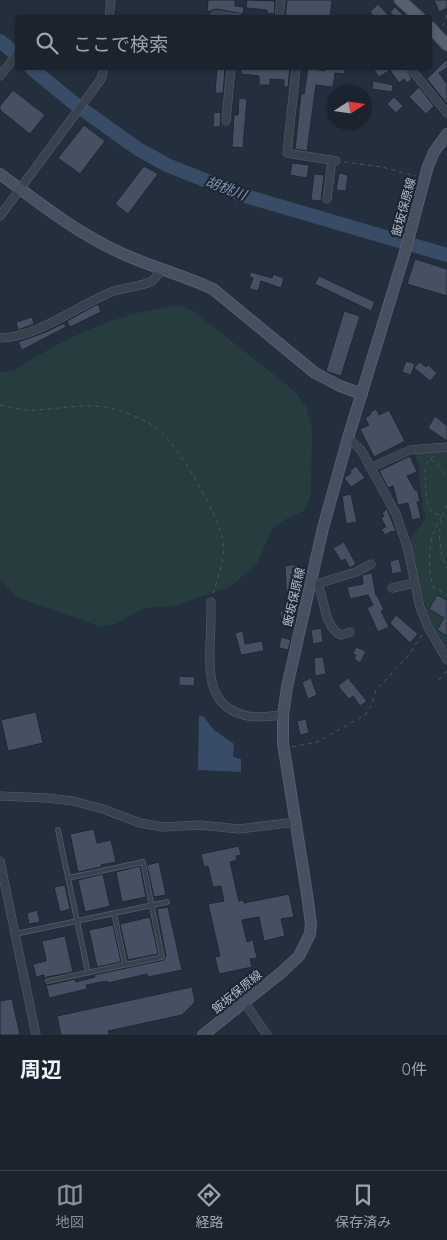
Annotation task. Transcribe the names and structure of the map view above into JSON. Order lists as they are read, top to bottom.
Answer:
{
  "streets": {
    "main road": ["飯坂保原線"]
  },
  "water": ["胡桃川"],
  "north": "right",
  "page": {
    "search": "ここで検索",
    "heading": ["周辺", "0件"],
    "nav": ["地図", "経路", "保存済み"]
  }
}
